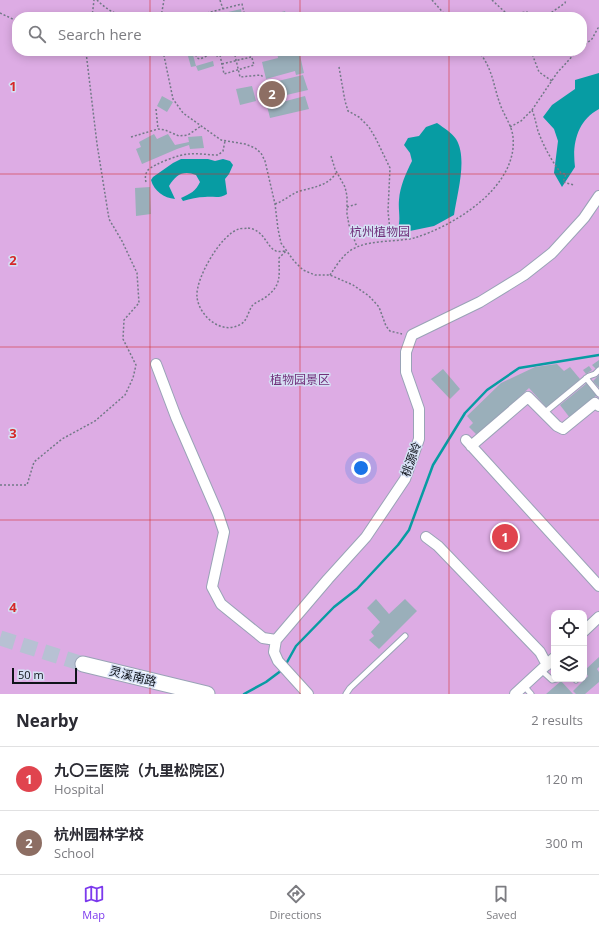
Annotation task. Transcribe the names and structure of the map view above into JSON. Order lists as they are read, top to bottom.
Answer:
{
  "streets": {
    "main road": ["灵溪南路"],
    "street": ["桃源岭"]
  },
  "parks": ["杭州植物园", "植物园景区"],
  "scale_bar": "50 m",
  "page": {
    "search": "Search here",
    "pins": ["2", "1"],
    "scale": "50 m",
    "heading": ["Nearby", "2 results"],
    "list": [
      {
        "mark": "1",
        "name": "九〇三医院（九里松院区）",
        "note": "Hospital",
        "value": "120 m"
      },
      {
        "mark": "2",
        "name": "杭州园林学校",
        "note": "School",
        "value": "300 m"
      }
    ],
    "nav": ["Map", "Directions", "Saved"]
  },
  "grid": {
    "rows": [
      "1",
      "2",
      "3",
      "4"
    ]
  }
}
